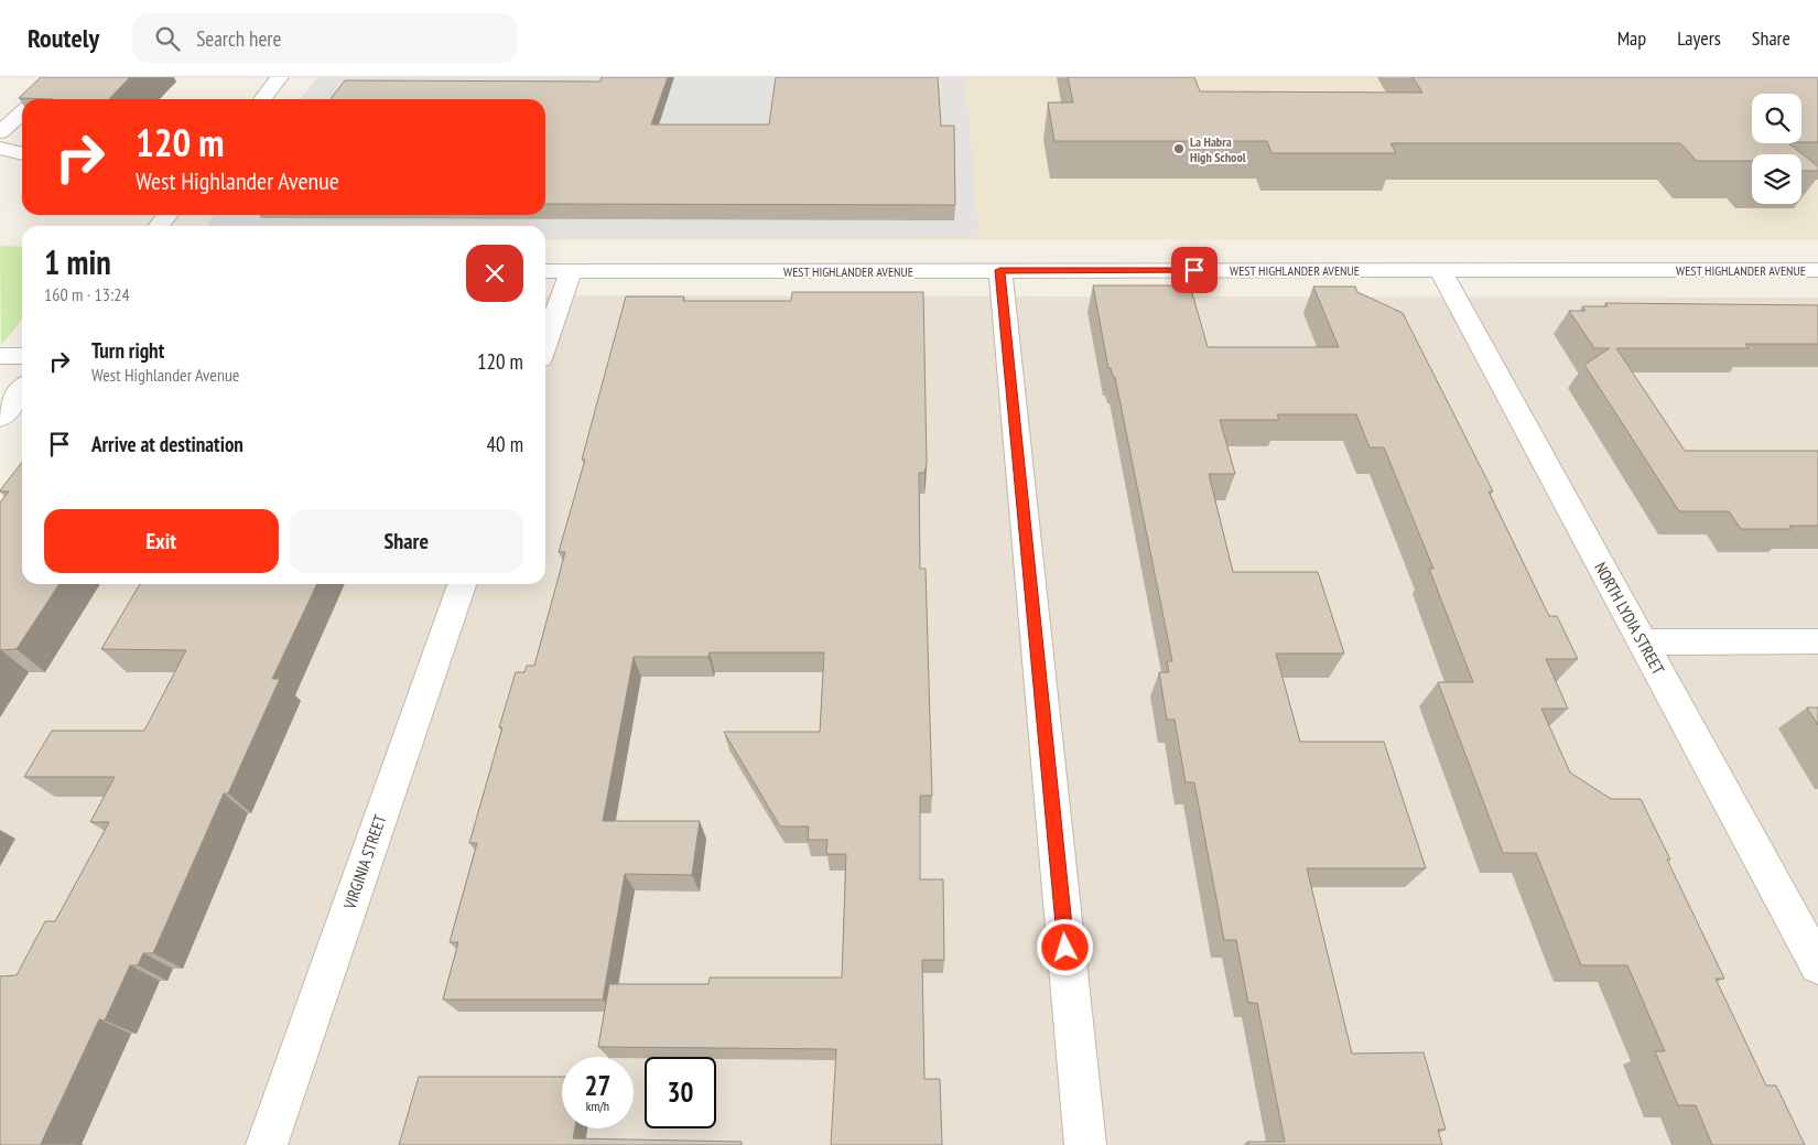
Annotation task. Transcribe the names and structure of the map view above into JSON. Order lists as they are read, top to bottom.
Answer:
{
  "streets": {
    "street": ["WEST HIGHLANDER AVENUE", "NORTH LYDIA STREET", "VIRGINIA STREET"]
  },
  "crossings": [
    ["WEST HIGHLANDER AVENUE", "NORTH LYDIA STREET"]
  ],
  "places": ["La Habra High School"],
  "page": {
    "header": "Routely",
    "search": "Search here",
    "nav": ["Map", "Layers", "Share"],
    "turn": ["120 m", "West Highlander Avenue"],
    "heading": ["1 min", "160 m · 13:24"],
    "list": [
      {
        "name": "Turn right",
        "note": "West Highlander Avenue",
        "value": "120 m"
      },
      {
        "name": "Arrive at destination",
        "value": "40 m"
      }
    ],
    "buttons": ["Exit", "Share"],
    "speed": "27 km/h",
    "limit": "30"
  }
}
